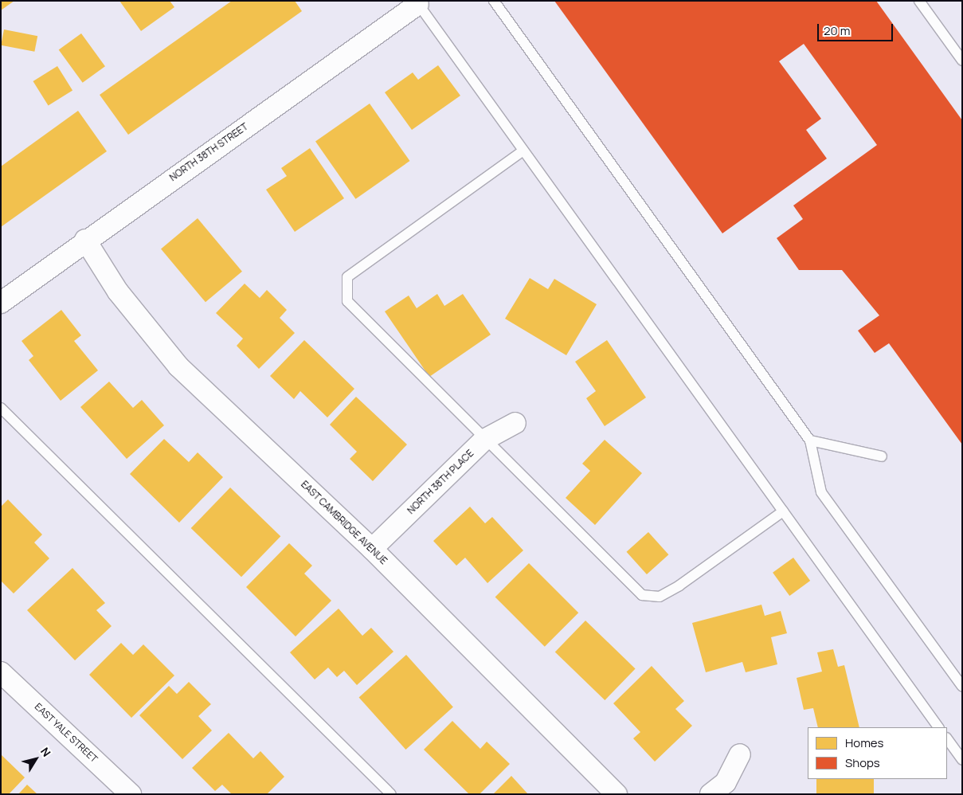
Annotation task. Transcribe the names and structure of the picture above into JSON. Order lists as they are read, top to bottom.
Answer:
{
  "streets": {
    "street": [
      "NORTH 38TH STREET",
      "NORTH 38TH PLACE",
      "EAST CAMBRIDGE AVENUE",
      "EAST YALE STREET"
    ]
  },
  "crossings": [
    ["NORTH 38TH STREET", "EAST CAMBRIDGE AVENUE"],
    ["NORTH 38TH PLACE", "EAST CAMBRIDGE AVENUE"]
  ],
  "legend": ["Homes", "Shops"],
  "scale_bar": "20 m",
  "north": "top right"
}
